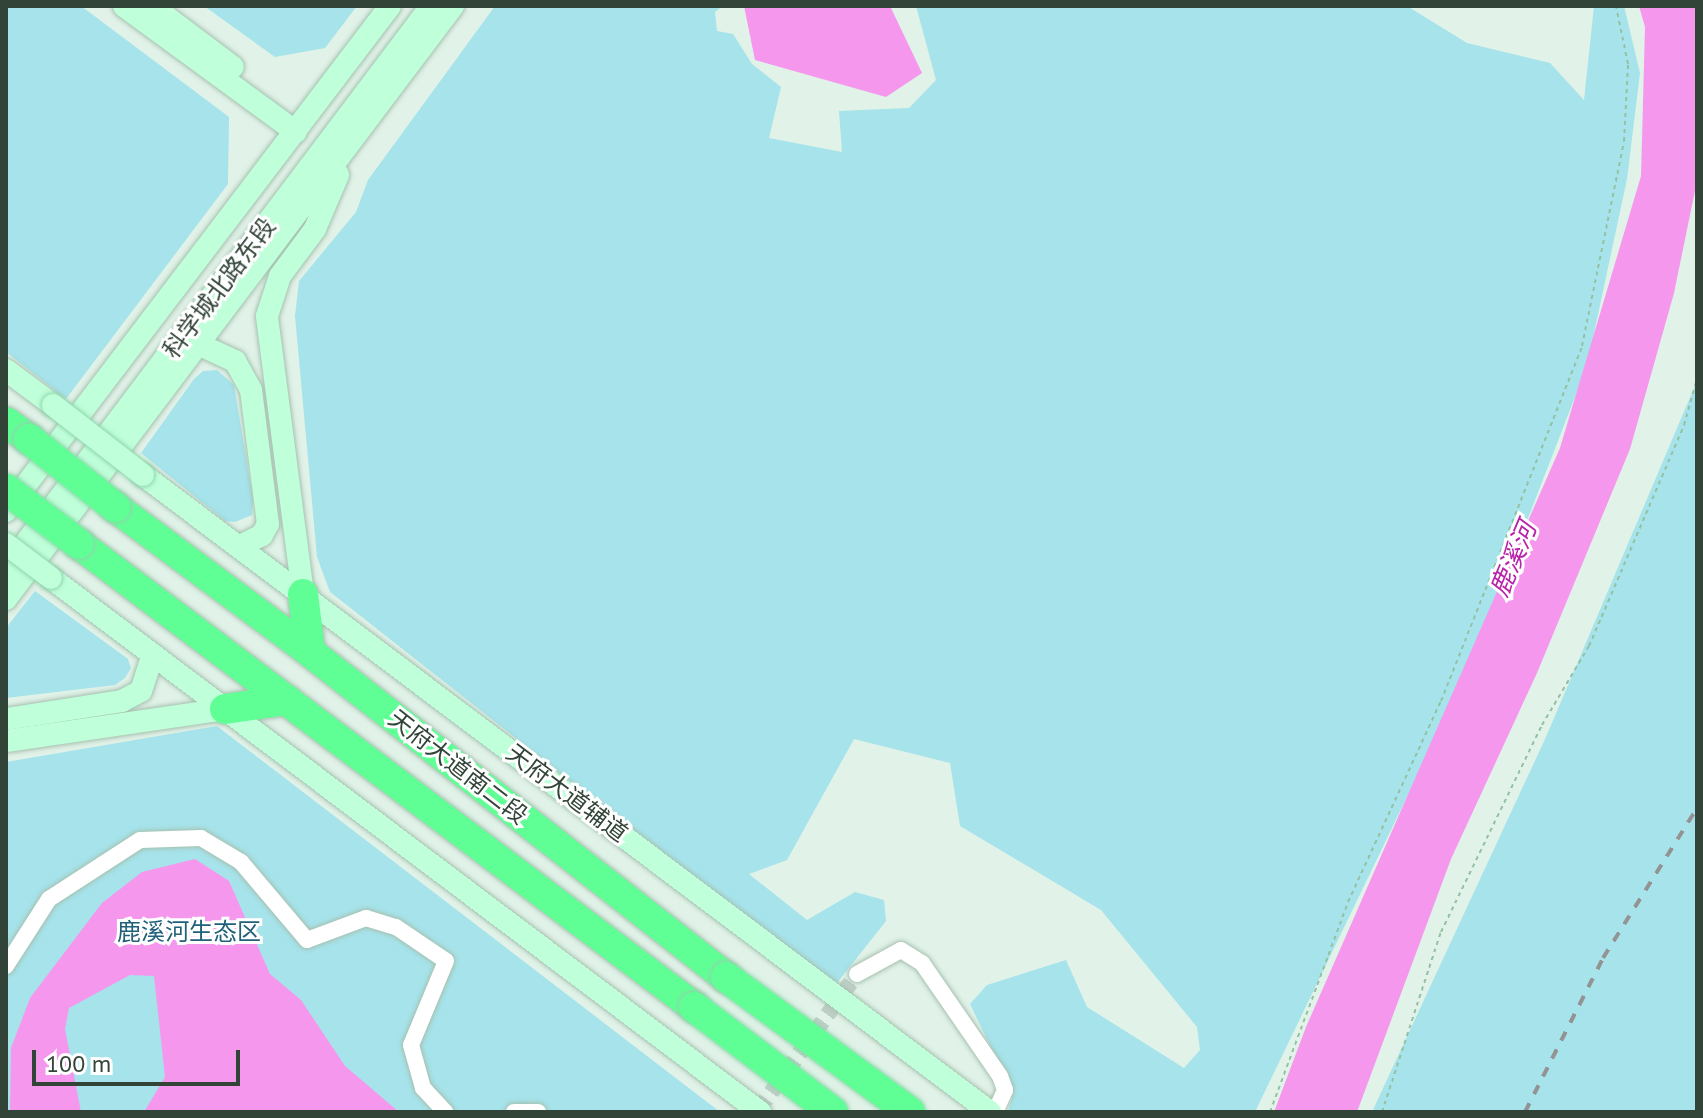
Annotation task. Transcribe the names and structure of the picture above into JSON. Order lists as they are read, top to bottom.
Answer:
{
  "streets": {
    "highway": ["天府大道南二段"],
    "street": ["科学城北路东段", "天府大道辅道"]
  },
  "water": ["鹿溪河"],
  "parks": ["鹿溪河生态区"],
  "scale_bar": "100 m"
}
